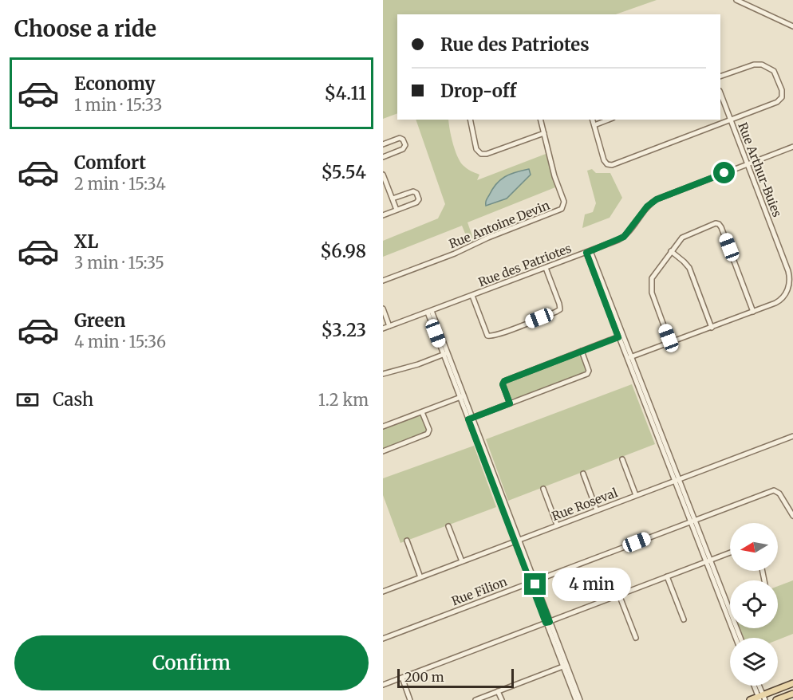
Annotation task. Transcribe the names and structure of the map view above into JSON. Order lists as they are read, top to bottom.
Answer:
{
  "streets": {
    "street": [
      "Rue Arthur-Buies",
      "Rue Antoine Devin",
      "Rue des Patriotes",
      "Rue Roseval",
      "Rue Filion"
    ]
  },
  "crossings": [
    ["Rue Arthur-Buies", "Rue des Patriotes"]
  ],
  "scale_bar": "200 m",
  "north": "left",
  "page": {
    "heading": "Choose a ride",
    "banner": ["Rue des Patriotes", "Drop-off"],
    "list": [
      {
        "name": "Economy",
        "note": "1 min · 15:33",
        "value": "$4.11"
      },
      {
        "name": "Comfort",
        "note": "2 min · 15:34",
        "value": "$5.54"
      },
      {
        "name": "XL",
        "note": "3 min · 15:35",
        "value": "$6.98"
      },
      {
        "name": "Green",
        "note": "4 min · 15:36",
        "value": "$3.23"
      }
    ],
    "pay": ["Cash", "1.2 km"],
    "bubble": "4 min",
    "buttons": "Confirm",
    "scale": "200 m"
  }
}
